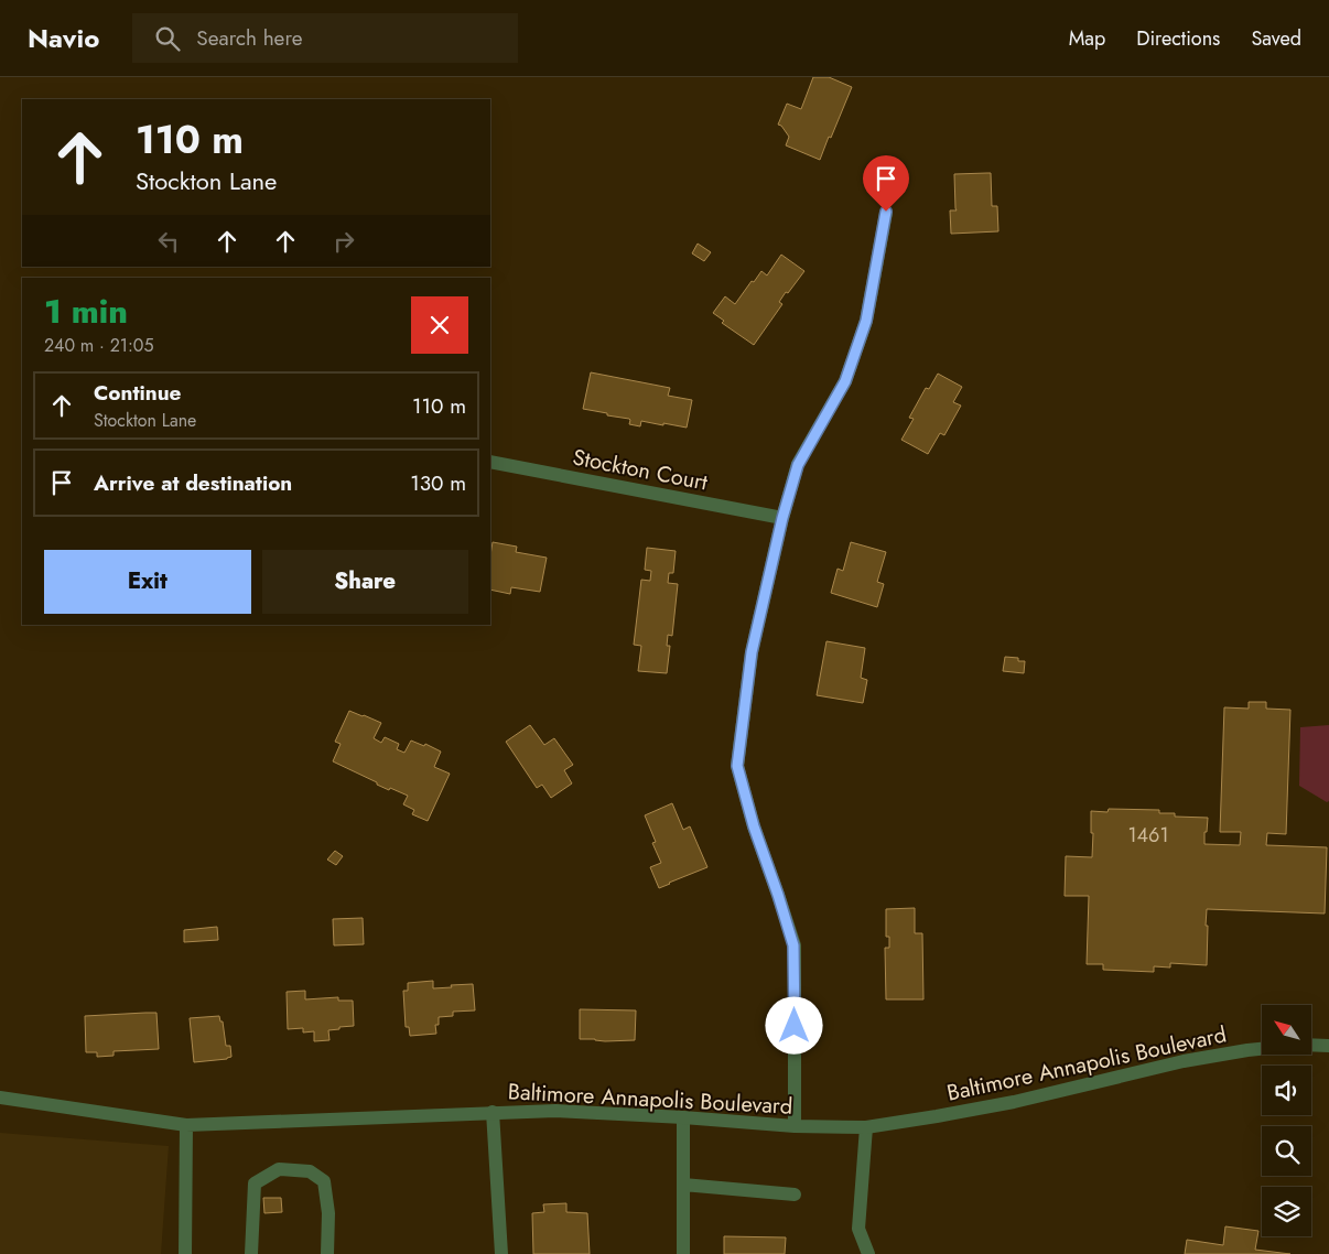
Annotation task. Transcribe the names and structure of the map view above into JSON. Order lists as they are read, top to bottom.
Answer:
{
  "streets": {
    "street": ["Stockton Court", "Baltimore Annapolis Boulevard"]
  },
  "house_numbers": ["1461"],
  "north": "top left",
  "page": {
    "header": "Navio",
    "search": "Search here",
    "nav": ["Map", "Directions", "Saved"],
    "turn": ["110 m", "Stockton Lane"],
    "heading": ["1 min", "240 m · 21:05"],
    "list": [
      {
        "name": "Continue",
        "note": "Stockton Lane",
        "value": "110 m"
      },
      {
        "name": "Arrive at destination",
        "value": "130 m"
      }
    ],
    "buttons": ["Exit", "Share"]
  }
}
